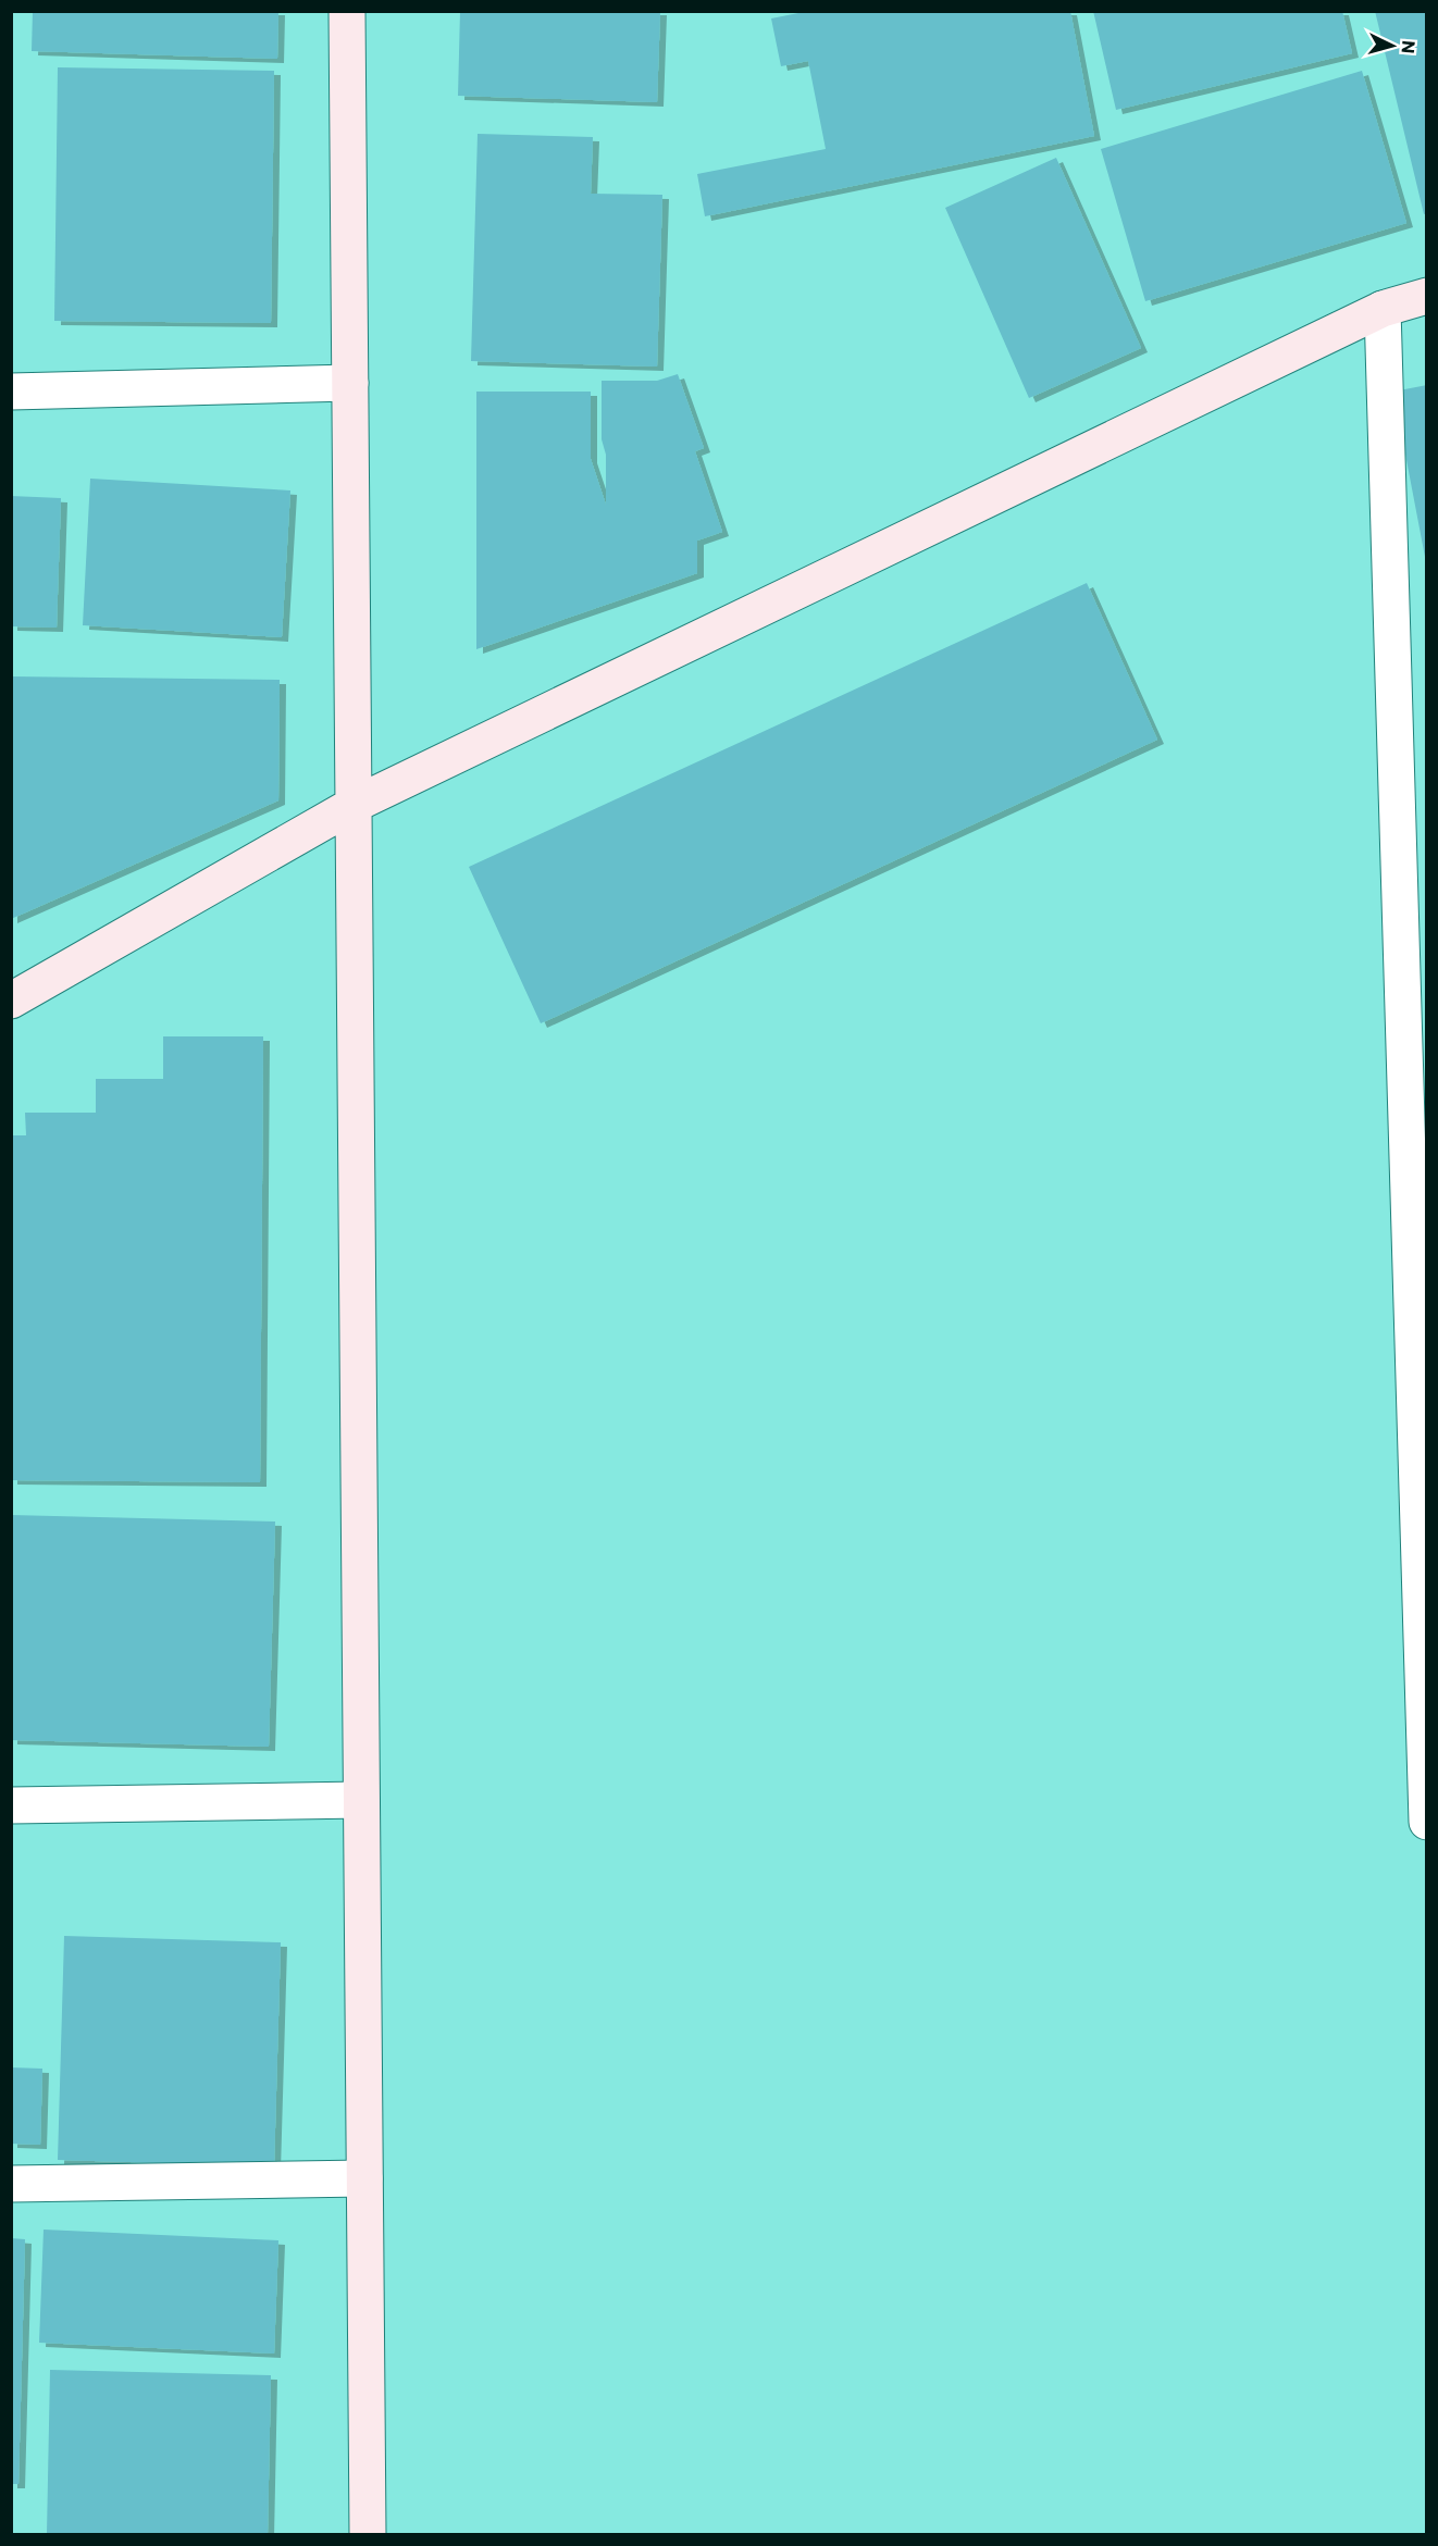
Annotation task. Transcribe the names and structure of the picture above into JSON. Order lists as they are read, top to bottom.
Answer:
{
  "north": "right"
}
